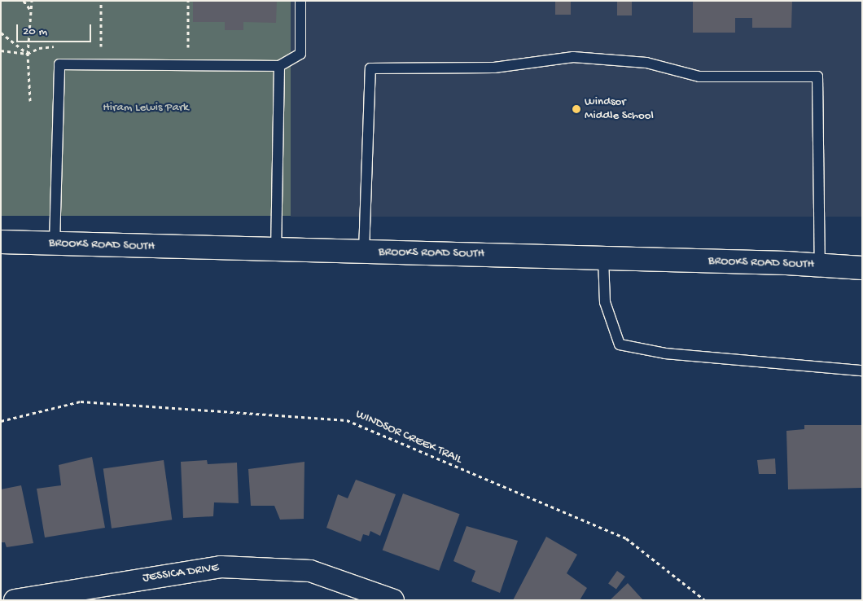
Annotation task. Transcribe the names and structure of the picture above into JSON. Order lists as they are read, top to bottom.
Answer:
{
  "streets": {
    "street": ["BROOKS ROAD SOUTH", "JESSICA DRIVE"],
    "path": ["WINDSOR CREEK TRAIL"]
  },
  "parks": ["Hiram Lewis Park"],
  "places": ["Windsor Middle School"],
  "scale_bar": "20 m"
}
